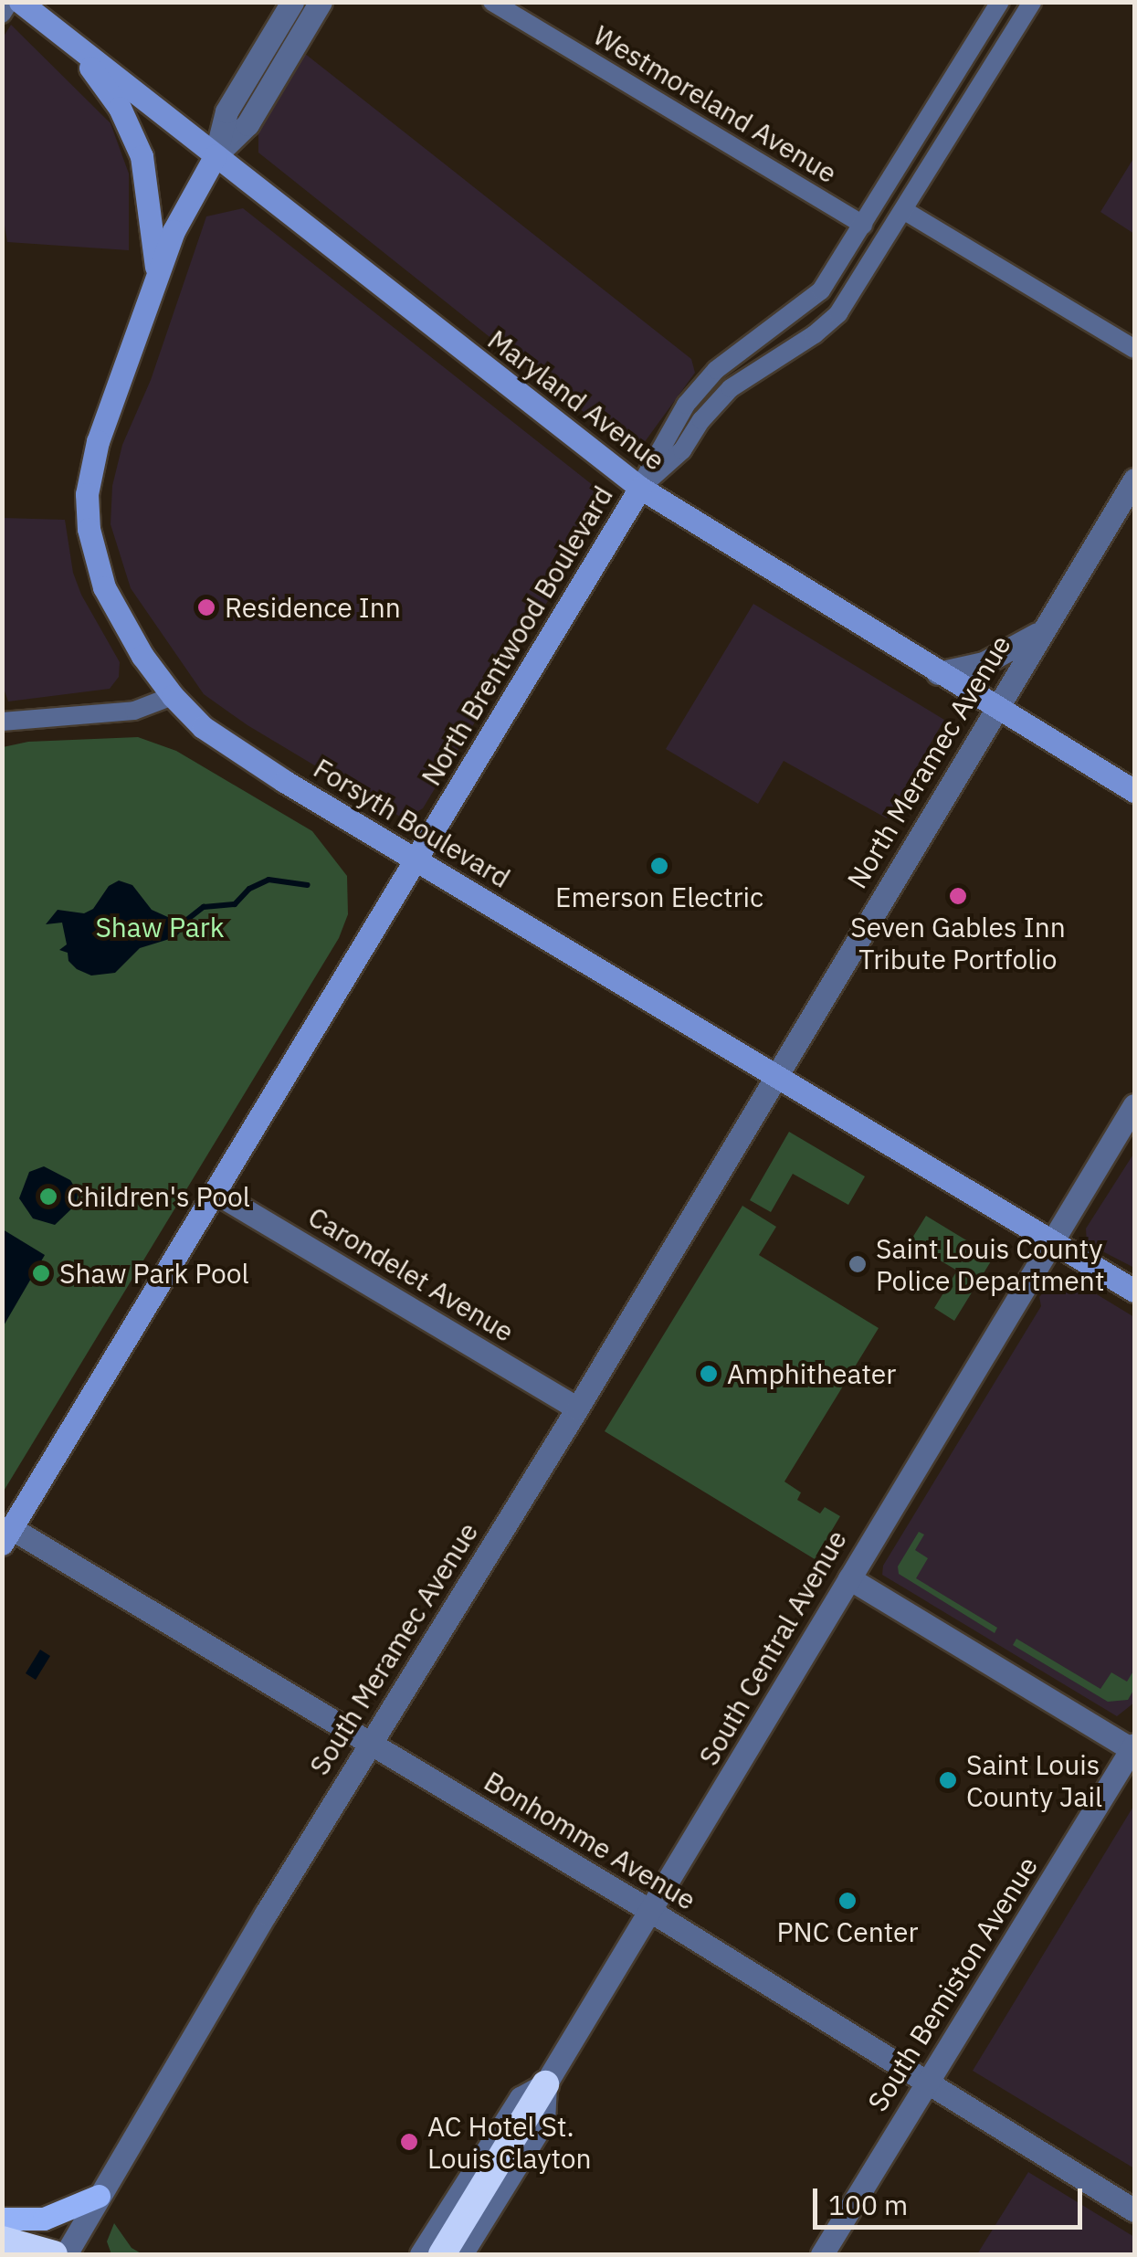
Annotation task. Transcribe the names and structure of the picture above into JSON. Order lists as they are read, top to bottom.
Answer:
{
  "streets": {
    "main road": ["Maryland Avenue", "North Brentwood Boulevard", "Forsyth Boulevard"],
    "street": [
      "Westmoreland Avenue",
      "North Meramec Avenue",
      "Carondelet Avenue",
      "South Central Avenue",
      "South Meramec Avenue",
      "Bonhomme Avenue",
      "South Bemiston Avenue"
    ]
  },
  "crossings": [
    ["Westmoreland Avenue", "North Brentwood Boulevard"],
    ["Maryland Avenue", "North Brentwood Boulevard"],
    ["Maryland Avenue", "North Meramec Avenue"],
    ["Maryland Avenue", "Forsyth Boulevard"],
    ["North Brentwood Boulevard", "Forsyth Boulevard"],
    ["North Brentwood Boulevard", "Carondelet Avenue"],
    ["North Brentwood Boulevard", "Bonhomme Avenue"],
    ["North Meramec Avenue", "Forsyth Boulevard"],
    ["North Meramec Avenue", "South Meramec Avenue"],
    ["Forsyth Boulevard", "South Central Avenue"],
    ["Forsyth Boulevard", "South Meramec Avenue"],
    ["Carondelet Avenue", "South Meramec Avenue"],
    ["South Central Avenue", "Bonhomme Avenue"],
    ["South Meramec Avenue", "Bonhomme Avenue"],
    ["Bonhomme Avenue", "South Bemiston Avenue"]
  ],
  "parks": ["Shaw Park"],
  "places": [
    "Residence Inn",
    "Emerson Electric",
    "Seven Gables Inn Tribute Portfolio",
    "Children's Pool",
    "Saint Louis County Police Department",
    "Shaw Park Pool",
    "Amphitheater",
    "Saint Louis County Jail",
    "PNC Center",
    "AC Hotel St. Louis Clayton"
  ],
  "scale_bar": "100 m"
}
